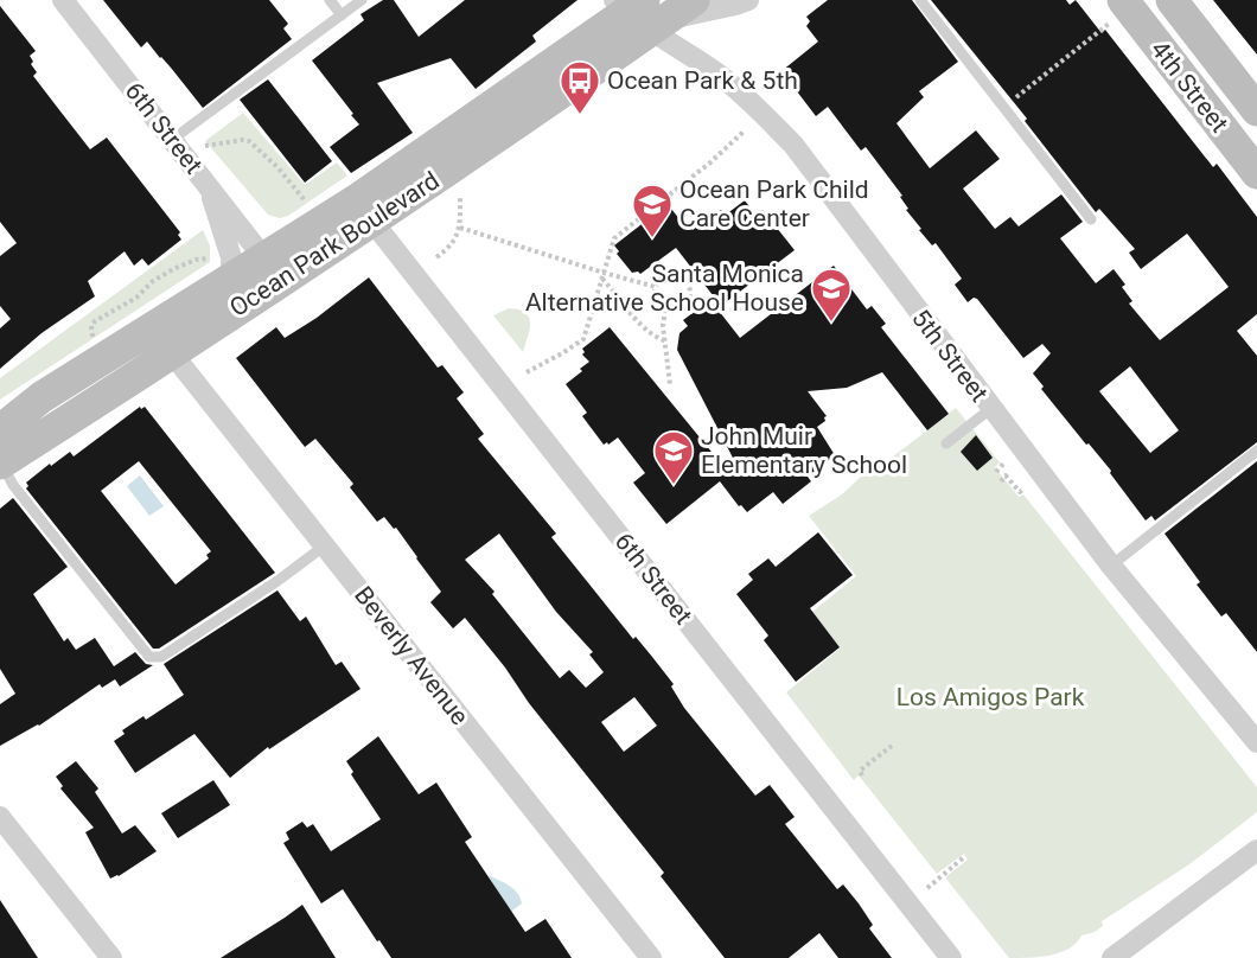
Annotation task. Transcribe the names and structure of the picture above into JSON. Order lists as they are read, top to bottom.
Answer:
{
  "streets": {
    "street": [
      "4th Street",
      "6th Street",
      "Ocean Park Boulevard",
      "5th Street",
      "Beverly Avenue"
    ]
  },
  "crossings": [
    ["6th Street", "Ocean Park Boulevard"],
    ["Ocean Park Boulevard", "5th Street"],
    ["Ocean Park Boulevard", "Beverly Avenue"]
  ],
  "parks": ["Los Amigos Park"],
  "places": {
    "bus stop": ["Ocean Park & 5th"],
    "school or university": ["Ocean Park Child Care Center", "Santa Monica Alternative School House", "John Muir Elementary School"]
  }
}
